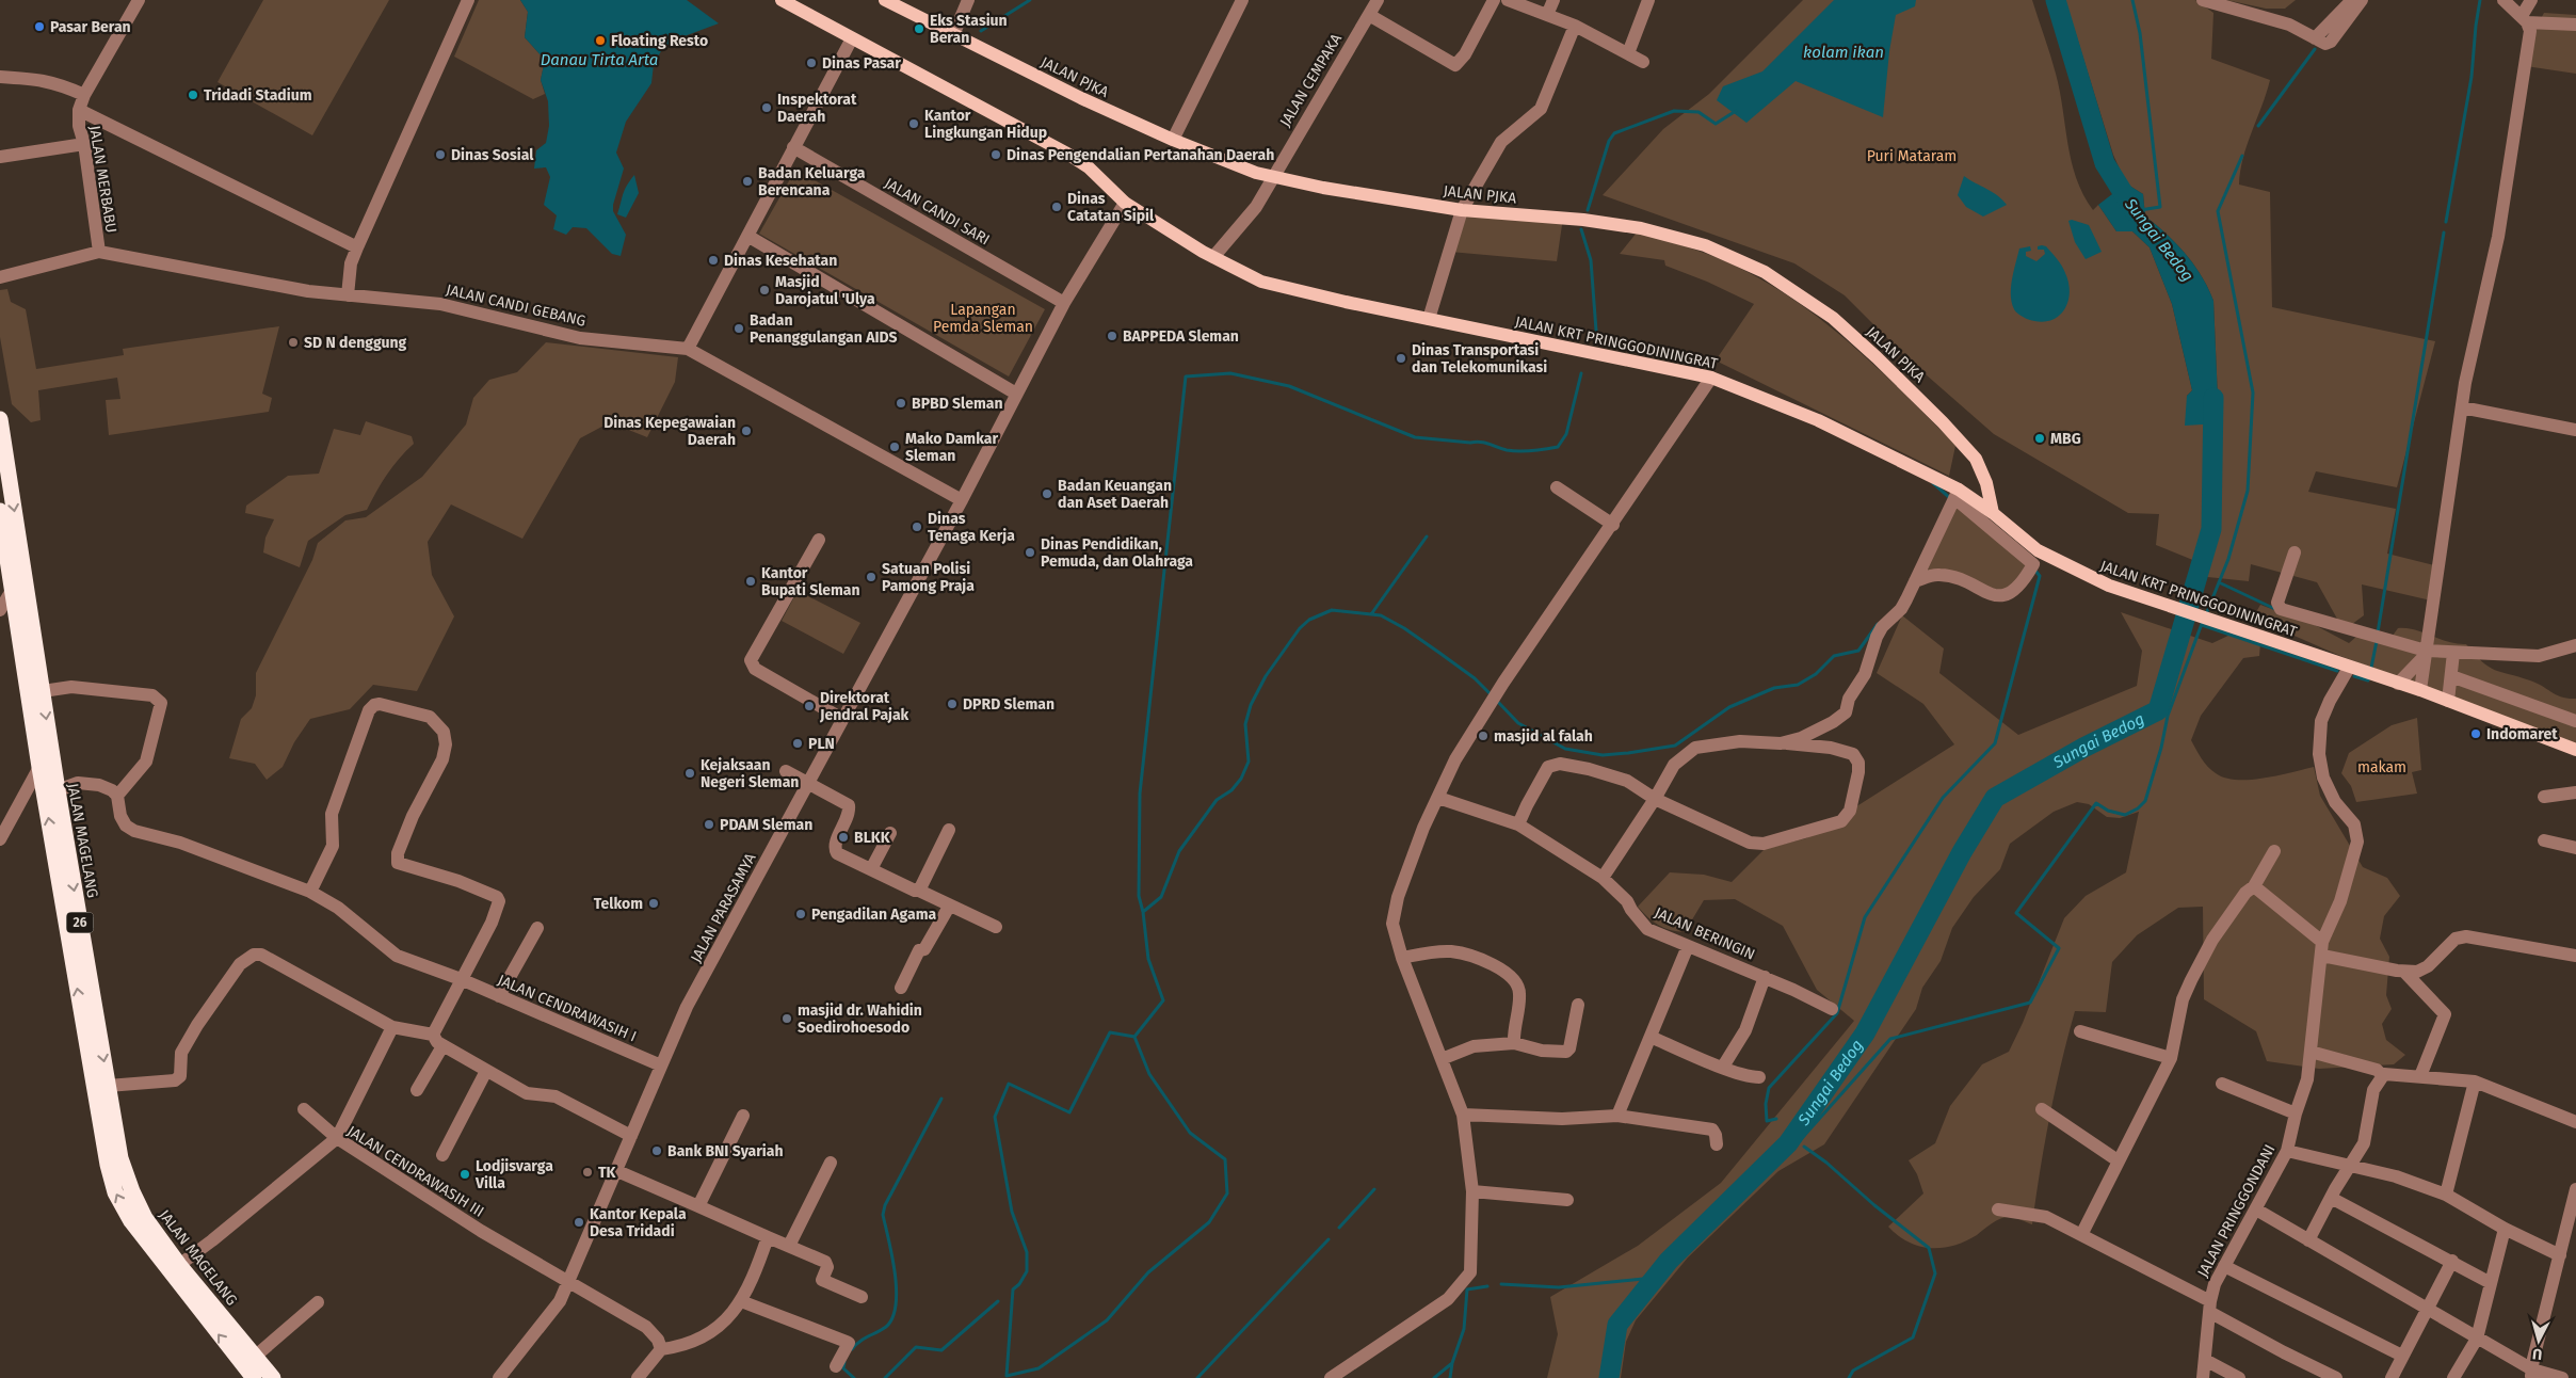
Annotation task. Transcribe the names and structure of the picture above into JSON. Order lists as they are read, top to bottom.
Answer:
{
  "streets": {
    "highway": ["JALAN MAGELANG", "26"],
    "main road": ["JALAN PJKA", "JALAN KRT PRINGGODININGRAT"],
    "street": [
      "JALAN CEMPAKA",
      "JALAN MERBABU",
      "JALAN CANDI SARI",
      "JALAN CANDI GEBANG",
      "JALAN PARASAMYA",
      "JALAN BERINGIN",
      "JALAN CENDRAWASIH I",
      "JALAN CENDRAWASIH III",
      "JALAN PRINGGONDANI"
    ]
  },
  "crossings": [
    ["JALAN PJKA", "JALAN CEMPAKA"],
    ["JALAN PJKA", "JALAN KRT PRINGGODININGRAT"],
    ["JALAN CEMPAKA", "JALAN KRT PRINGGODININGRAT"],
    ["JALAN MERBABU", "JALAN CANDI GEBANG"],
    ["JALAN CANDI SARI", "JALAN PARASAMYA"],
    ["JALAN CANDI GEBANG", "JALAN PARASAMYA"],
    ["JALAN KRT PRINGGODININGRAT", "JALAN PARASAMYA"],
    ["JALAN KRT PRINGGODININGRAT", "JALAN PRINGGONDANI"],
    ["JALAN MAGELANG", "JALAN CENDRAWASIH III"],
    ["JALAN PARASAMYA", "JALAN CENDRAWASIH I"],
    ["JALAN PARASAMYA", "JALAN CENDRAWASIH III"]
  ],
  "water": ["kolam ikan", "Danau Tirta Arta", "Sungai Bedog"],
  "parks": ["Puri Mataram", "Lapangan Pemda Sleman", "makam"],
  "places": [
    "Pasar Beran",
    "Eks Stasiun Beran",
    "Floating Resto",
    "Dinas Pasar",
    "Tridadi Stadium",
    "Inspektorat Daerah",
    "Kantor Lingkungan Hidup",
    "Dinas Sosial",
    "Dinas Pengendalian Pertanahan Daerah",
    "Badan Keluarga Berencana",
    "Dinas Catatan Sipil",
    "Dinas Kesehatan",
    "Masjid Darojatul 'Ulya",
    "Badan Penanggulangan AIDS",
    "BAPPEDA Sleman",
    "SD N denggung",
    "Dinas Transportasi dan Telekomunikasi",
    "BPBD Sleman",
    "Dinas Kepegawaian Daerah",
    "MBG",
    "Mako Damkar Sleman",
    "Badan Keuangan dan Aset Daerah",
    "Dinas Tenaga Kerja",
    "Dinas Pendidikan, Pemuda, dan Olahraga",
    "Satuan Polisi Pamong Praja",
    "Kantor Bupati Sleman",
    "DPRD Sleman",
    "Direktorat Jendral Pajak",
    "Indomaret",
    "masjid al falah",
    "PLN",
    "Kejaksaan Negeri Sleman",
    "PDAM Sleman",
    "BLKK",
    "Telkom",
    "Pengadilan Agama",
    "masjid dr. Wahidin Soedirohoesodo",
    "Bank BNI Syariah",
    "TK",
    "Lodjisvarga Villa",
    "Kantor Kepala Desa Tridadi"
  ],
  "north": "bottom"
}
